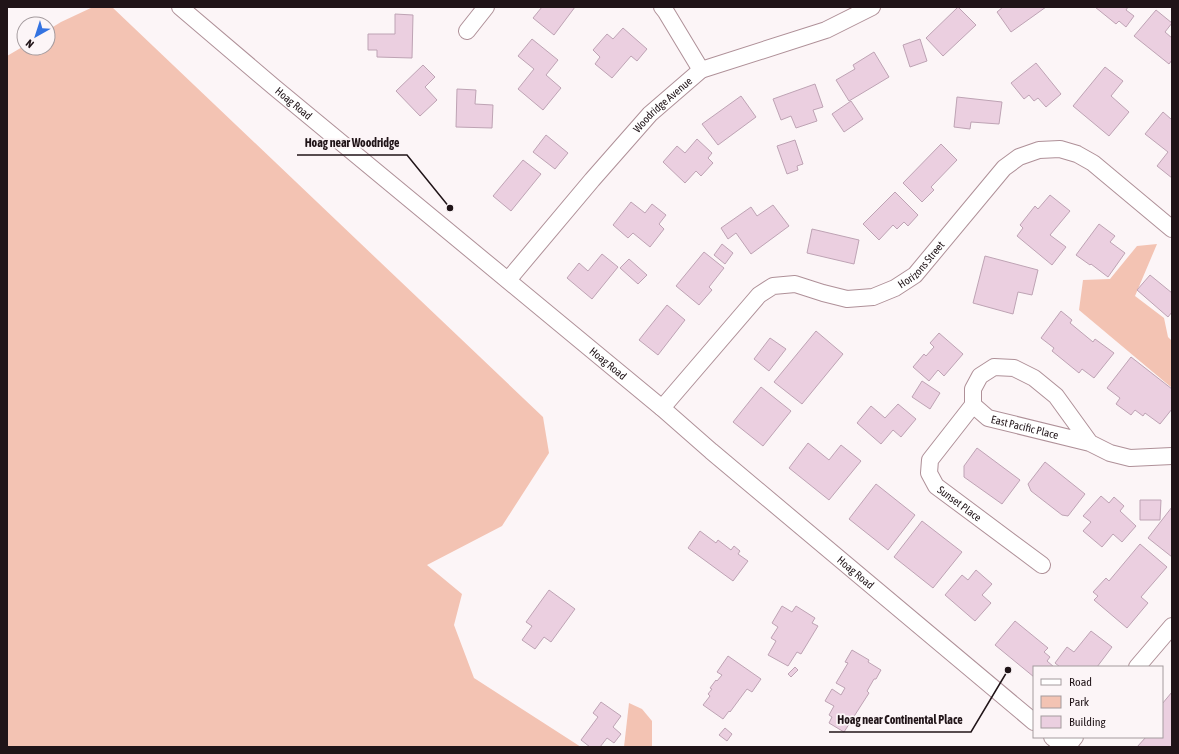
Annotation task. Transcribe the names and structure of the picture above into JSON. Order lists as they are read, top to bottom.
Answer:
{
  "streets": {
    "street": [
      "Hoag Road",
      "Woodridge Avenue",
      "Horizons Street",
      "East Pacific Place",
      "Sunset Place"
    ]
  },
  "crossings": [
    ["Hoag Road", "Woodridge Avenue"],
    ["Hoag Road", "Horizons Street"],
    ["East Pacific Place", "Sunset Place"]
  ],
  "places": ["Hoag near Woodridge", "Hoag near Continental Place"],
  "legend": ["Road", "Park", "Building"],
  "north": "bottom left"
}
